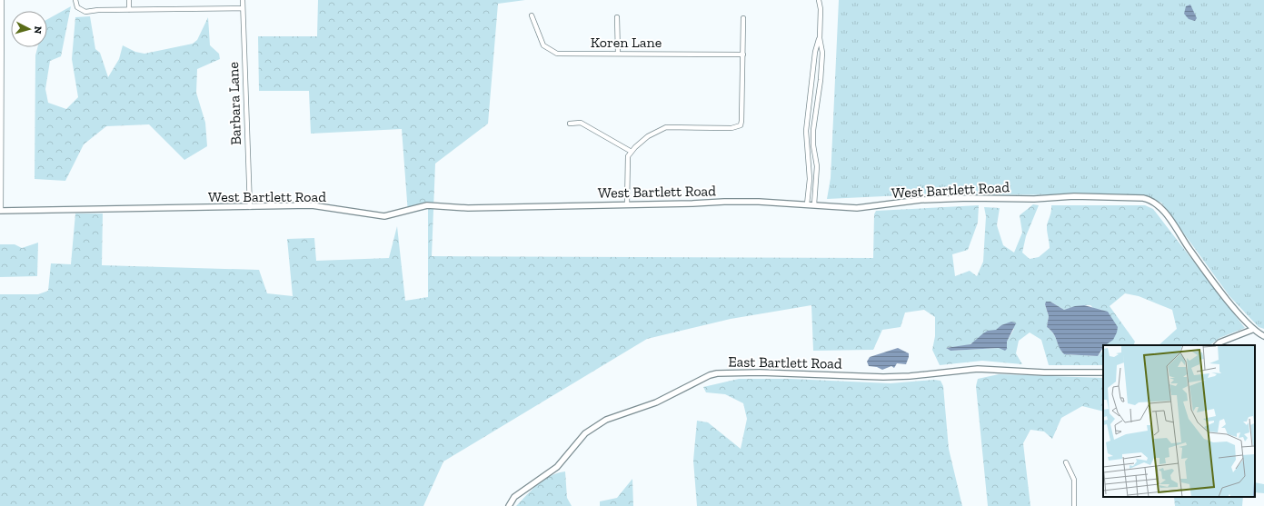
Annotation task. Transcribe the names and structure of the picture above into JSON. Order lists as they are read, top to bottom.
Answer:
{
  "streets": {
    "street": [
      "Koren Lane",
      "Barbara Lane",
      "West Bartlett Road",
      "East Bartlett Road"
    ]
  },
  "crossings": [
    ["Barbara Lane", "West Bartlett Road"]
  ],
  "north": "right"
}
